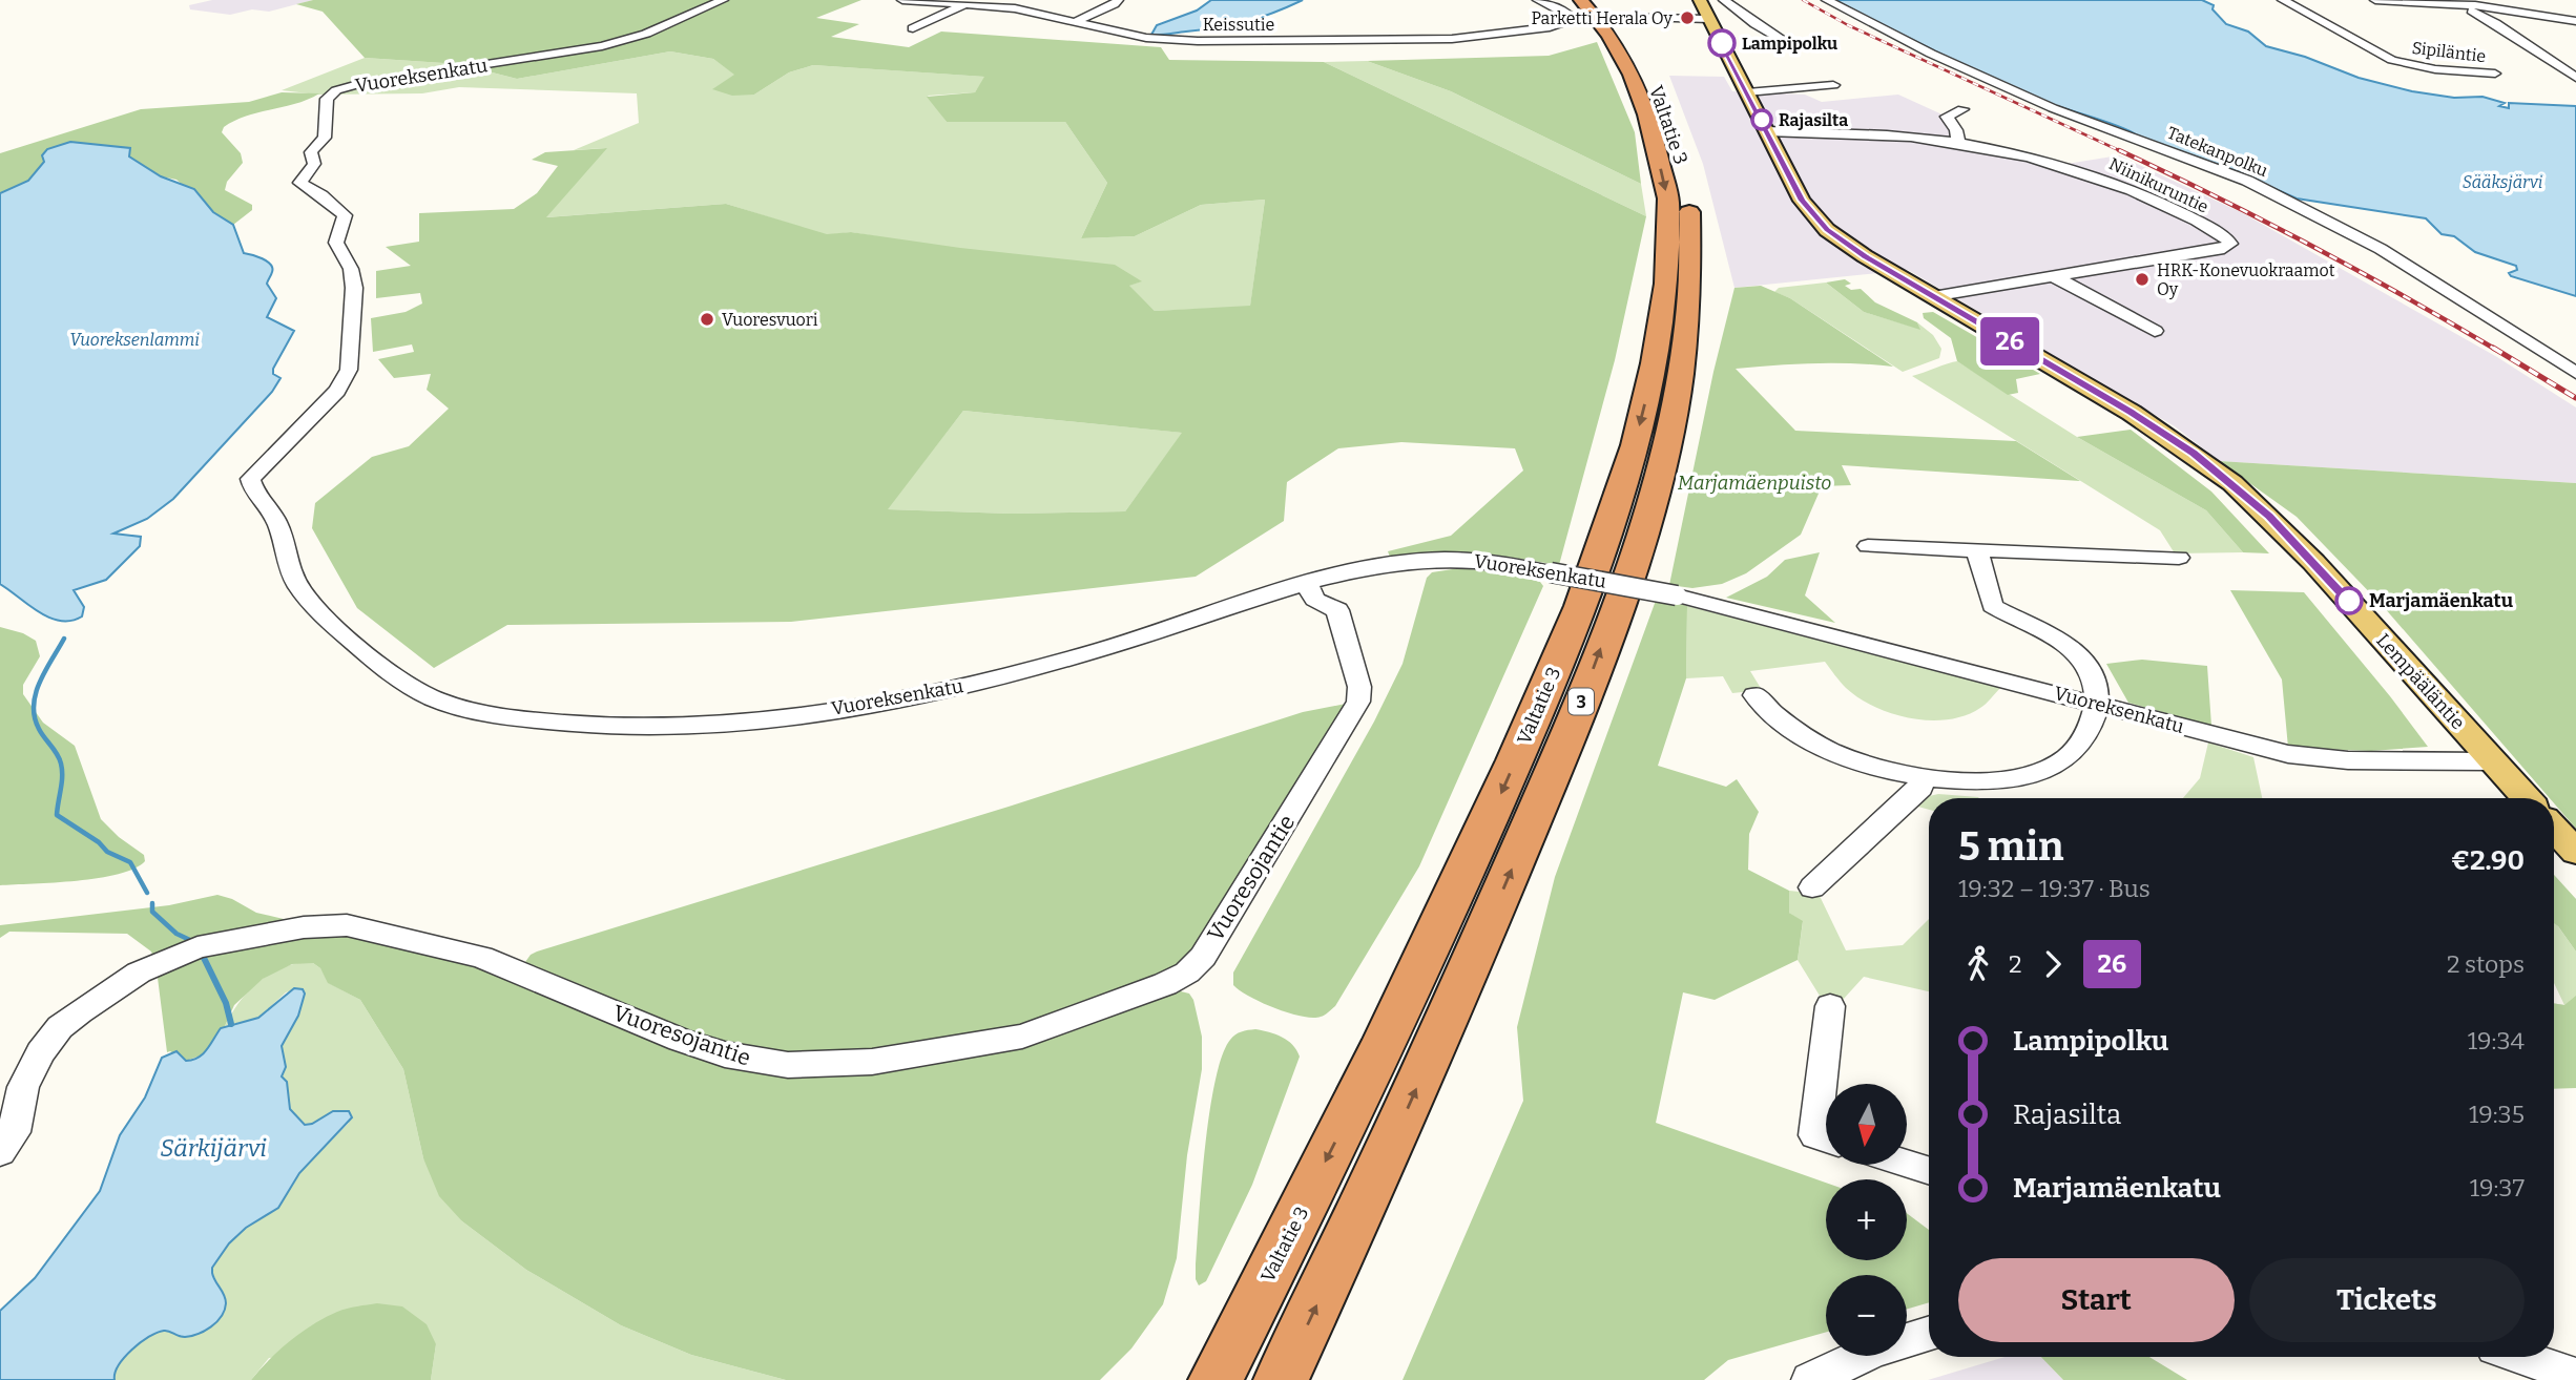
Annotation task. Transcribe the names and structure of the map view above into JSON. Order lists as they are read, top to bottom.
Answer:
{
  "streets": {
    "highway": ["Valtatie 3", "3"],
    "main road": ["Lempääläntie"],
    "street": [
      "Keissutie",
      "Sipiläntie",
      "Vuoreksenkatu",
      "Tatekanpolku",
      "Niinikuruntie",
      "Vuoresojantie"
    ]
  },
  "crossings": [
    ["Keissutie", "Valtatie 3"],
    ["Vuoreksenkatu", "Lempääläntie"],
    ["Vuoreksenkatu", "Vuoresojantie"],
    ["Niinikuruntie", "Lempääläntie"]
  ],
  "water": ["Sääksjärvi", "Vuoreksenlammi", "Särkijärvi"],
  "parks": ["Marjamäenpuisto"],
  "places": [
    "Parketti Herala Oy",
    "Lampipolku",
    "Rajasilta",
    "HRK-Konevuokraamot Oy",
    "Vuoresvuori",
    "Marjamäenkatu"
  ],
  "lines": ["bus line 26"],
  "north": "bottom",
  "page": {
    "on_map": "26",
    "heading": ["5 min", "19:32 – 19:37 · Bus", "€2.90"],
    "legs": ["2", "26", "2 stops"],
    "list": [
      {
        "name": "Lampipolku",
        "value": "19:34"
      },
      {
        "name": "Rajasilta",
        "value": "19:35"
      },
      {
        "name": "Marjamäenkatu",
        "value": "19:37"
      }
    ],
    "map_buttons": ["+", "−"],
    "buttons": ["Start", "Tickets"]
  }
}
